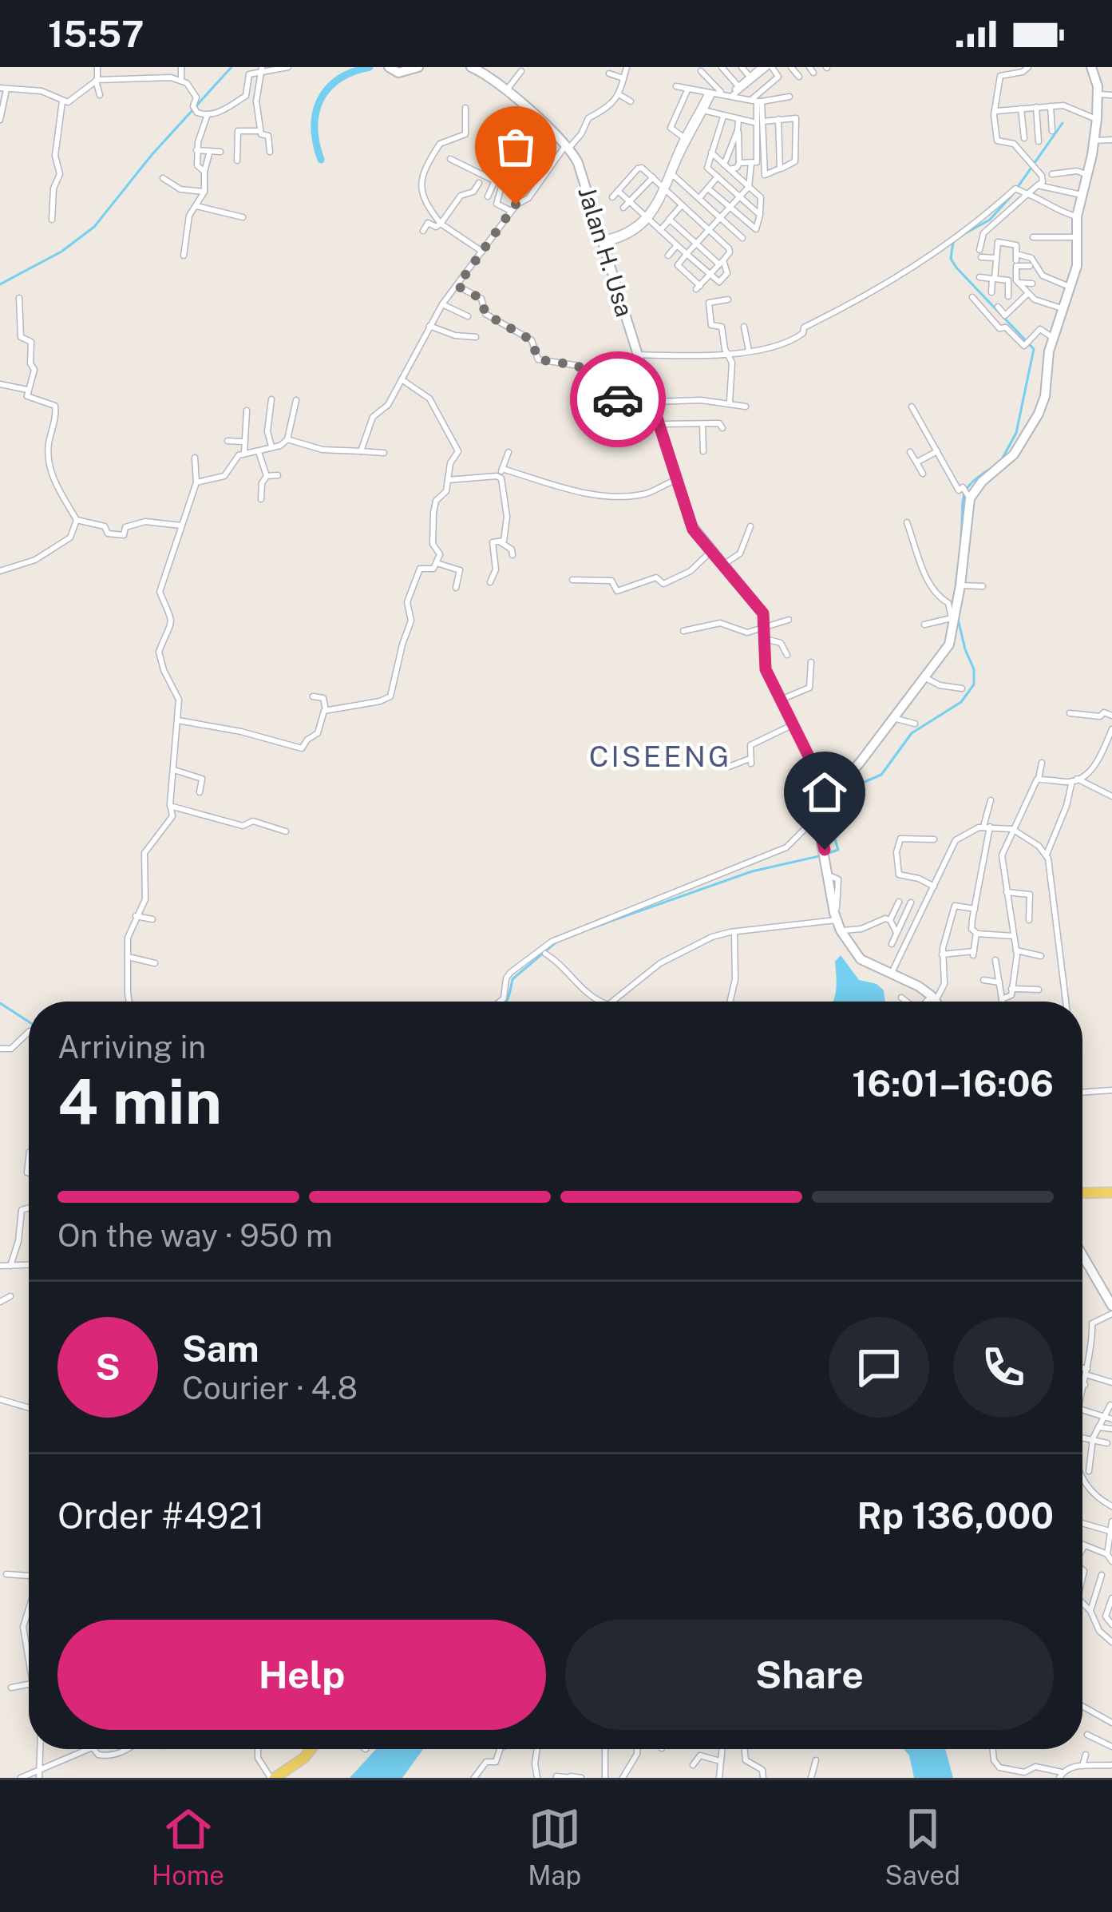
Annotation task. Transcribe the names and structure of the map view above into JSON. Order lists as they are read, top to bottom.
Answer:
{
  "streets": {
    "street": ["Jalan H. Usa"]
  },
  "districts": ["CISEENG"],
  "page": {
    "status": "15:57",
    "heading": ["4 min", "Arriving in", "16:01–16:06"],
    "panel": [
      "Sam",
      "Courier · 4.8",
      "Order #4921",
      "Rp 136,000"
    ],
    "bar": "On the way · 950 m",
    "round": "S",
    "buttons": ["Help", "Share"],
    "tabs": ["Home", "Map", "Saved"]
  }
}
